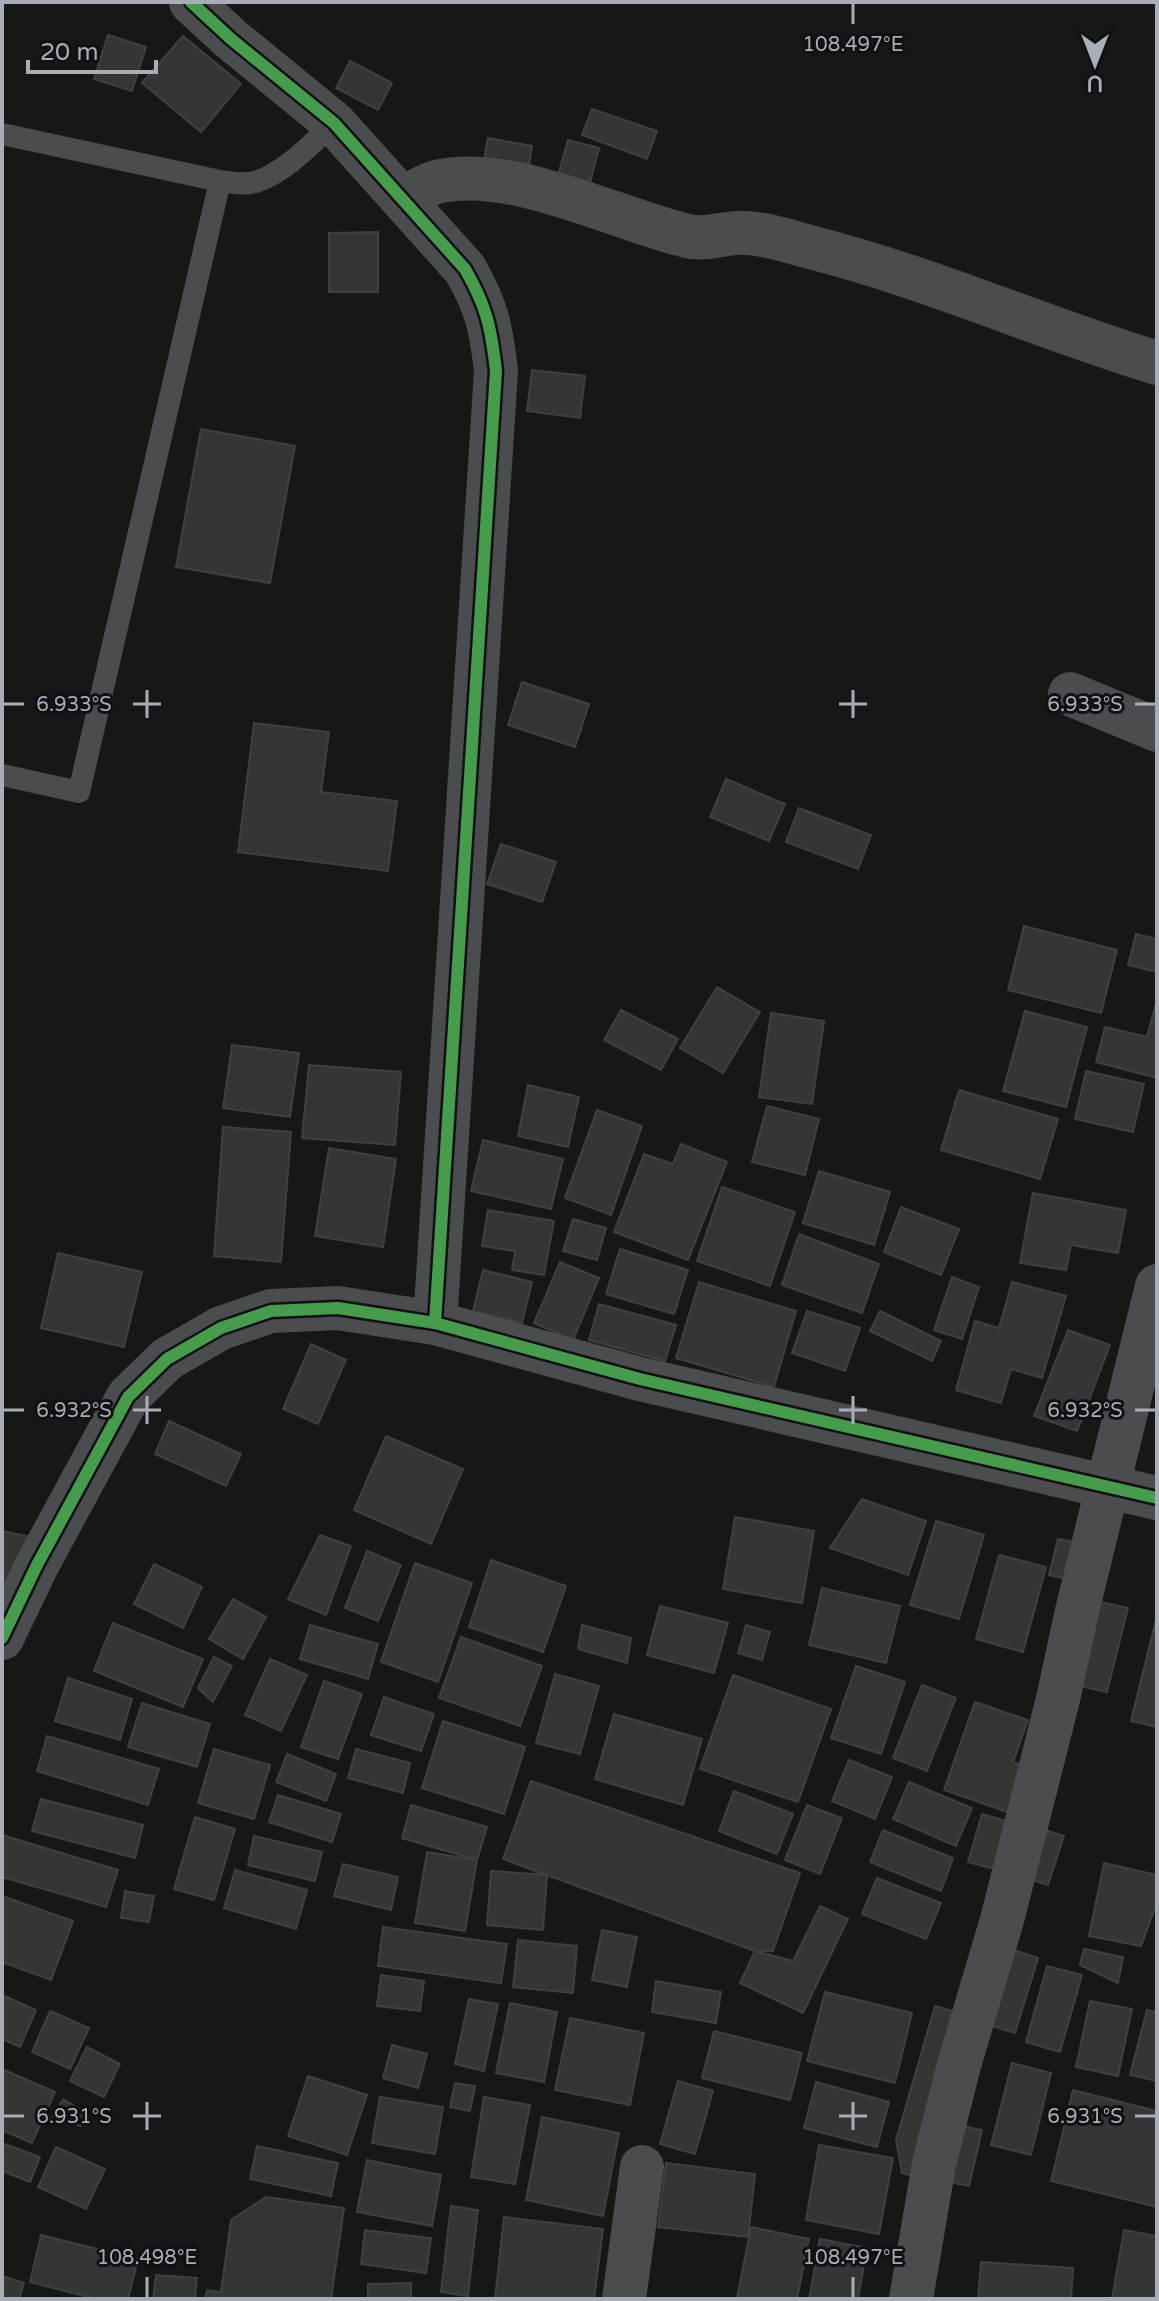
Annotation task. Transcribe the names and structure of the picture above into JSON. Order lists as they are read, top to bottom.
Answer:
{
  "scale_bar": "20 m",
  "north": "bottom",
  "coordinates": [
    "108.497°E",
    "6.933°S",
    "6.932°S",
    "6.931°S",
    "108.498°E"
  ]
}
